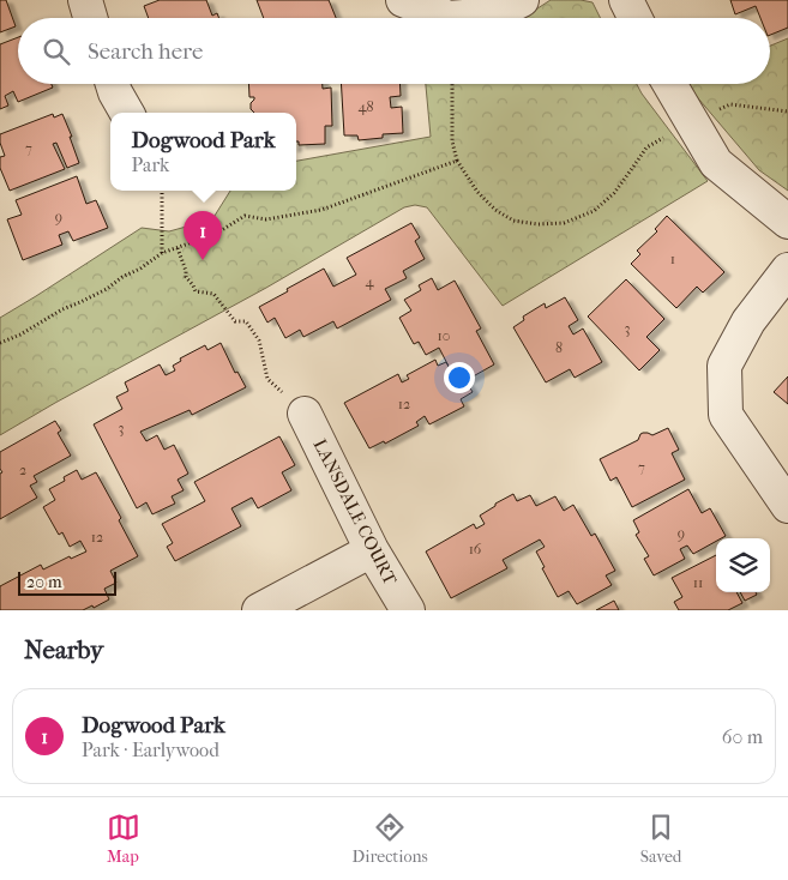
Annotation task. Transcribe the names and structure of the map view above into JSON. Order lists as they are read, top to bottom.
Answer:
{
  "streets": {
    "street": ["LANSDALE COURT"]
  },
  "house_numbers": [
    "48",
    "7",
    "9",
    "1",
    "4",
    "3",
    "10",
    "8",
    "12",
    "3",
    "7",
    "2",
    "9",
    "12",
    "16",
    "11"
  ],
  "scale_bar": "20 m",
  "page": {
    "search": "Search here",
    "popup": ["Dogwood Park", "Park"],
    "pins": "1",
    "scale": "20 m",
    "heading": "Nearby",
    "list": [
      {
        "mark": "1",
        "name": "Dogwood Park",
        "note": "Park · Earlywood",
        "value": "60 m"
      }
    ],
    "nav": ["Map", "Directions", "Saved"]
  }
}
